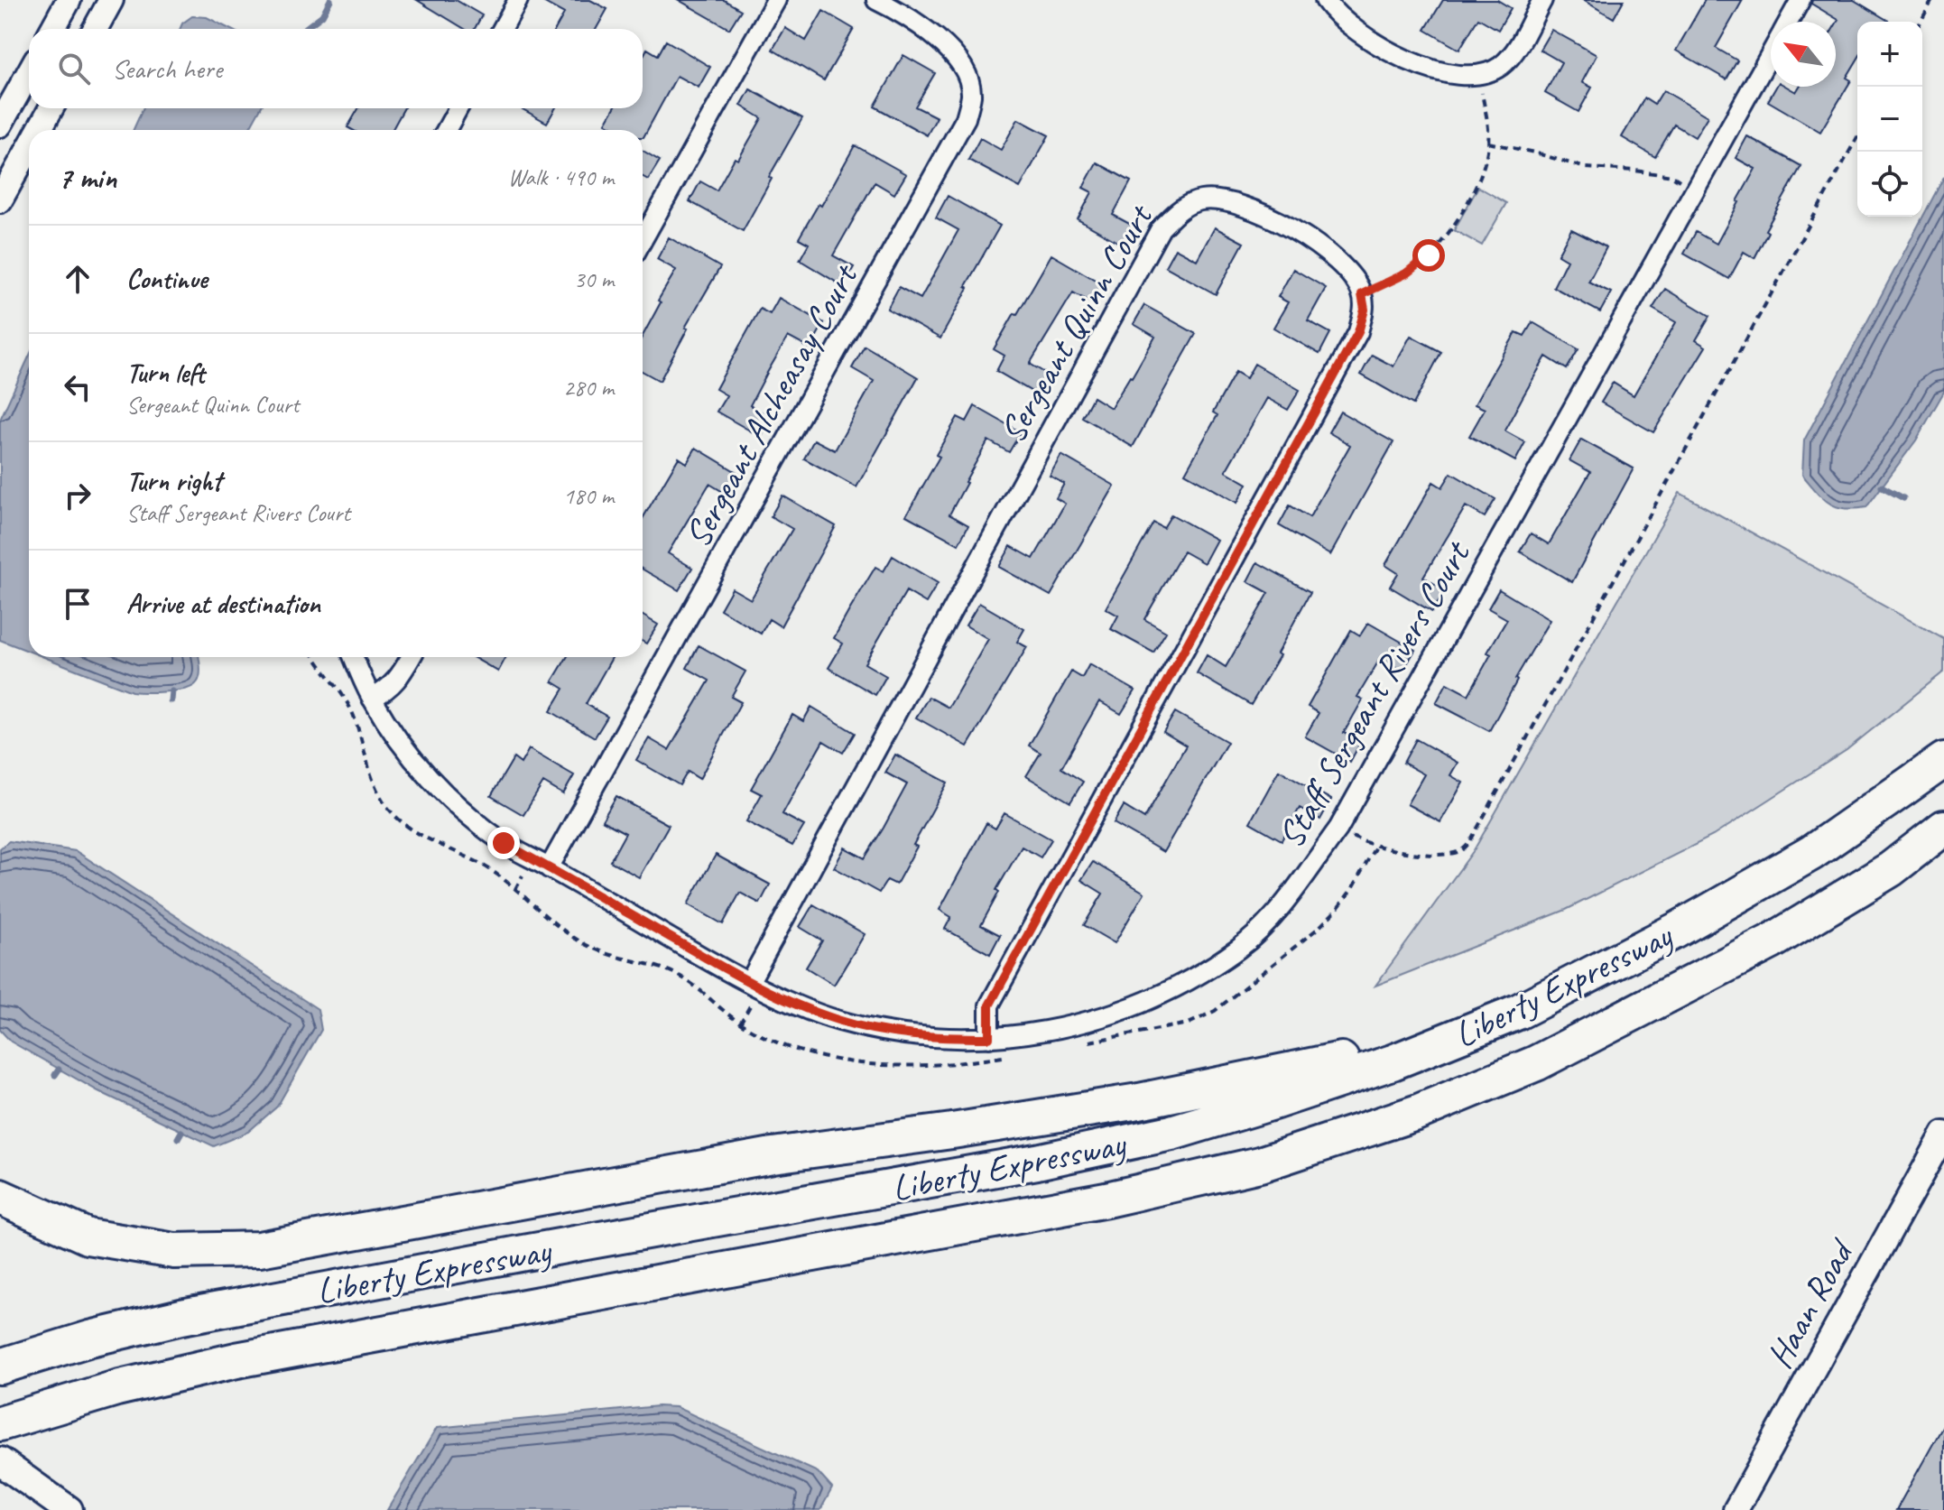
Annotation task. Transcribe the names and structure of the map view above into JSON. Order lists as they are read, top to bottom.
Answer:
{
  "streets": {
    "highway": ["Liberty Expressway"],
    "street": [
      "Sergeant Quinn Court",
      "Sergeant Alcheasay Court",
      "Staff Sergeant Rivers Court",
      "Haan Road"
    ]
  },
  "crossings": [
    ["Sergeant Quinn Court", "Staff Sergeant Rivers Court"],
    ["Sergeant Alcheasay Court", "Staff Sergeant Rivers Court"]
  ],
  "north": "top left",
  "page": {
    "map_buttons": ["+", "−"],
    "search": "Search here",
    "heading": ["7 min", "Walk · 490 m"],
    "list": [
      ["Continue", "30 m"],
      ["Turn left", "Sergeant Quinn Court", "280 m"],
      ["Turn right", "Staff Sergeant Rivers Court", "180 m"],
      "Arrive at destination"
    ]
  }
}
